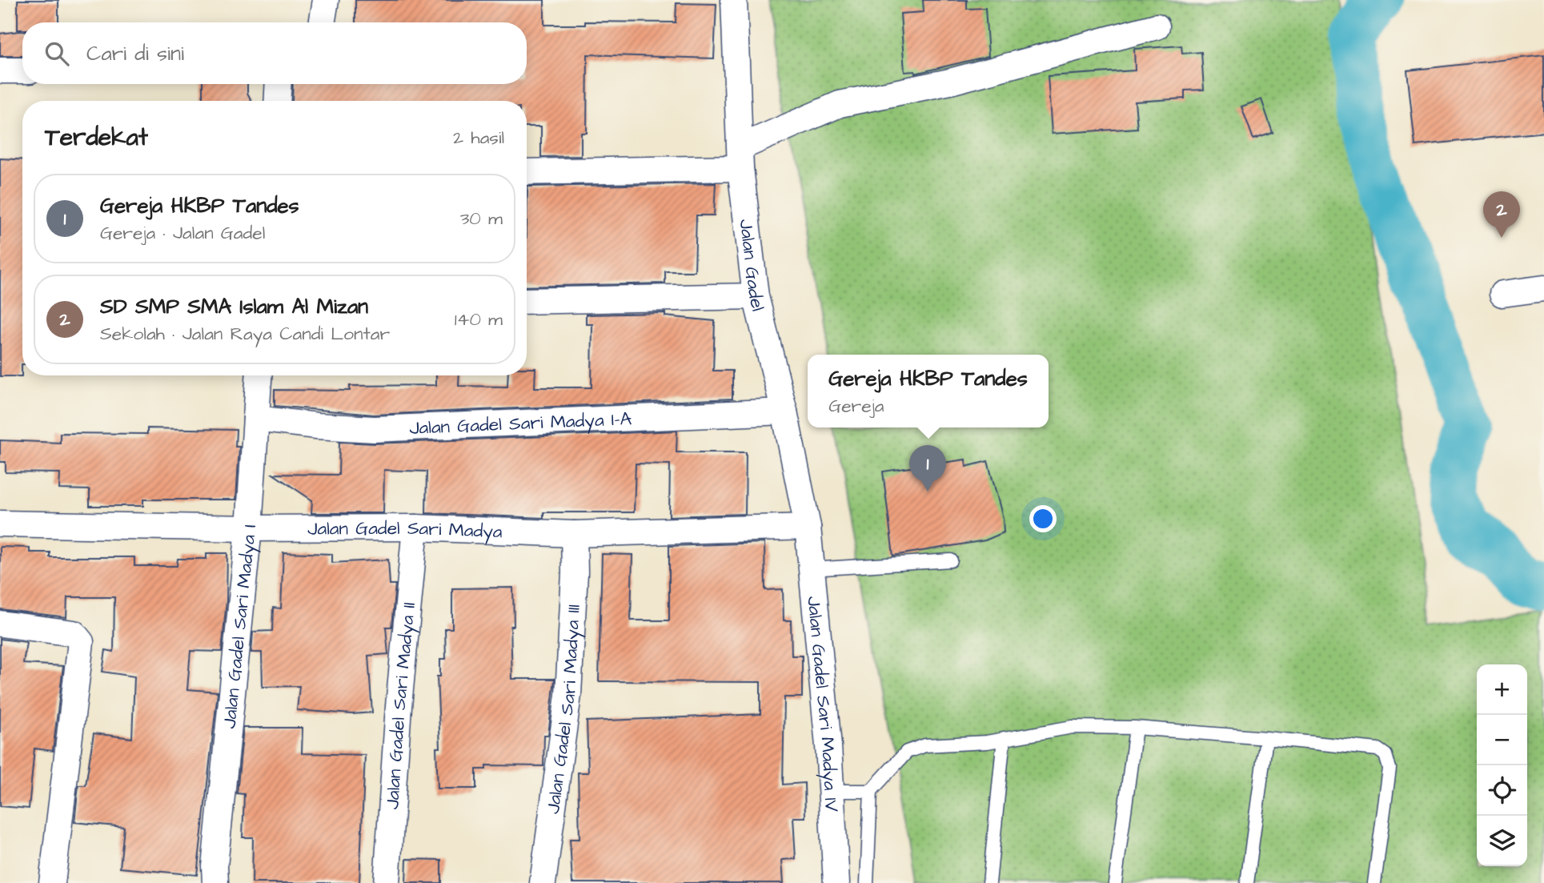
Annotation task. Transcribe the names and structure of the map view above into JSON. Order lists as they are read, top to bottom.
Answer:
{
  "streets": {
    "street": [
      "Jalan Gadel",
      "Jalan Gadel Sari Madya I-A",
      "Jalan Gadel Sari Madya",
      "Jalan Gadel Sari Madya I",
      "Jalan Gadel Sari Madya IV",
      "Jalan Gadel Sari Madya II",
      "Jalan Gadel Sari Madya III"
    ]
  },
  "crossings": [
    ["Jalan Gadel", "Jalan Gadel Sari Madya I-A"],
    ["Jalan Gadel", "Jalan Gadel Sari Madya"],
    ["Jalan Gadel", "Jalan Gadel Sari Madya IV"],
    ["Jalan Gadel Sari Madya I-A", "Jalan Gadel Sari Madya I"],
    ["Jalan Gadel Sari Madya", "Jalan Gadel Sari Madya I"],
    ["Jalan Gadel Sari Madya", "Jalan Gadel Sari Madya IV"],
    ["Jalan Gadel Sari Madya", "Jalan Gadel Sari Madya II"],
    ["Jalan Gadel Sari Madya", "Jalan Gadel Sari Madya III"]
  ],
  "page": {
    "search": "Cari di sini",
    "heading": ["Terdekat", "2 hasil"],
    "list": [
      {
        "mark": "1",
        "name": "Gereja HKBP Tandes",
        "note": "Gereja · Jalan Gadel",
        "value": "30 m"
      },
      {
        "mark": "2",
        "name": "SD SMP SMA Islam Al Mizan",
        "note": "Sekolah · Jalan Raya Candi Lontar",
        "value": "140 m"
      }
    ],
    "pins": ["2", "1"],
    "popup": ["Gereja HKBP Tandes", "Gereja"],
    "map_buttons": ["+", "−"]
  }
}
